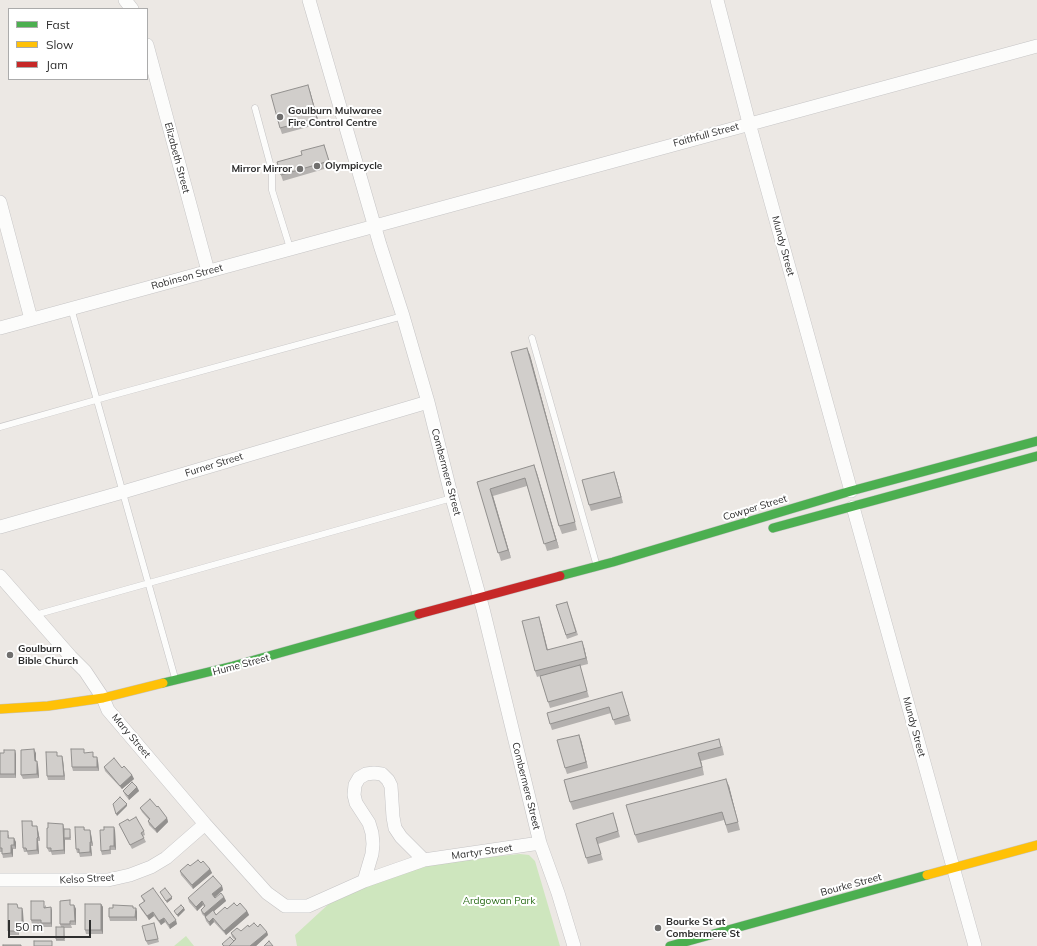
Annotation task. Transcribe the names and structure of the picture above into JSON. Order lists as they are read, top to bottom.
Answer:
{
  "streets": {
    "main road": ["Cowper Street", "Hume Street", "Bourke Street"],
    "street": [
      "Faithfull Street",
      "Elizabeth Street",
      "Mundy Street",
      "Robinson Street",
      "Furner Street",
      "Combermere Street",
      "Mary Street",
      "Martyr Street",
      "Kelso Street"
    ]
  },
  "crossings": [
    ["Faithfull Street", "Mundy Street"],
    ["Faithfull Street", "Robinson Street"],
    ["Faithfull Street", "Combermere Street"],
    ["Elizabeth Street", "Robinson Street"],
    ["Mundy Street", "Cowper Street"],
    ["Mundy Street", "Bourke Street"],
    ["Robinson Street", "Combermere Street"],
    ["Furner Street", "Combermere Street"],
    ["Combermere Street", "Cowper Street"],
    ["Combermere Street", "Hume Street"],
    ["Combermere Street", "Martyr Street"],
    ["Cowper Street", "Hume Street"],
    ["Hume Street", "Mary Street"],
    ["Mary Street", "Martyr Street"],
    ["Mary Street", "Kelso Street"]
  ],
  "parks": ["Ardgowan Park"],
  "places": [
    "Goulburn Mulwaree Fire Control Centre",
    "Olympicycle",
    "Mirror Mirror",
    "Goulburn Bible Church",
    "Bourke St at Combermere St"
  ],
  "legend": ["Fast", "Slow", "Jam"],
  "scale_bar": "50 m"
}
